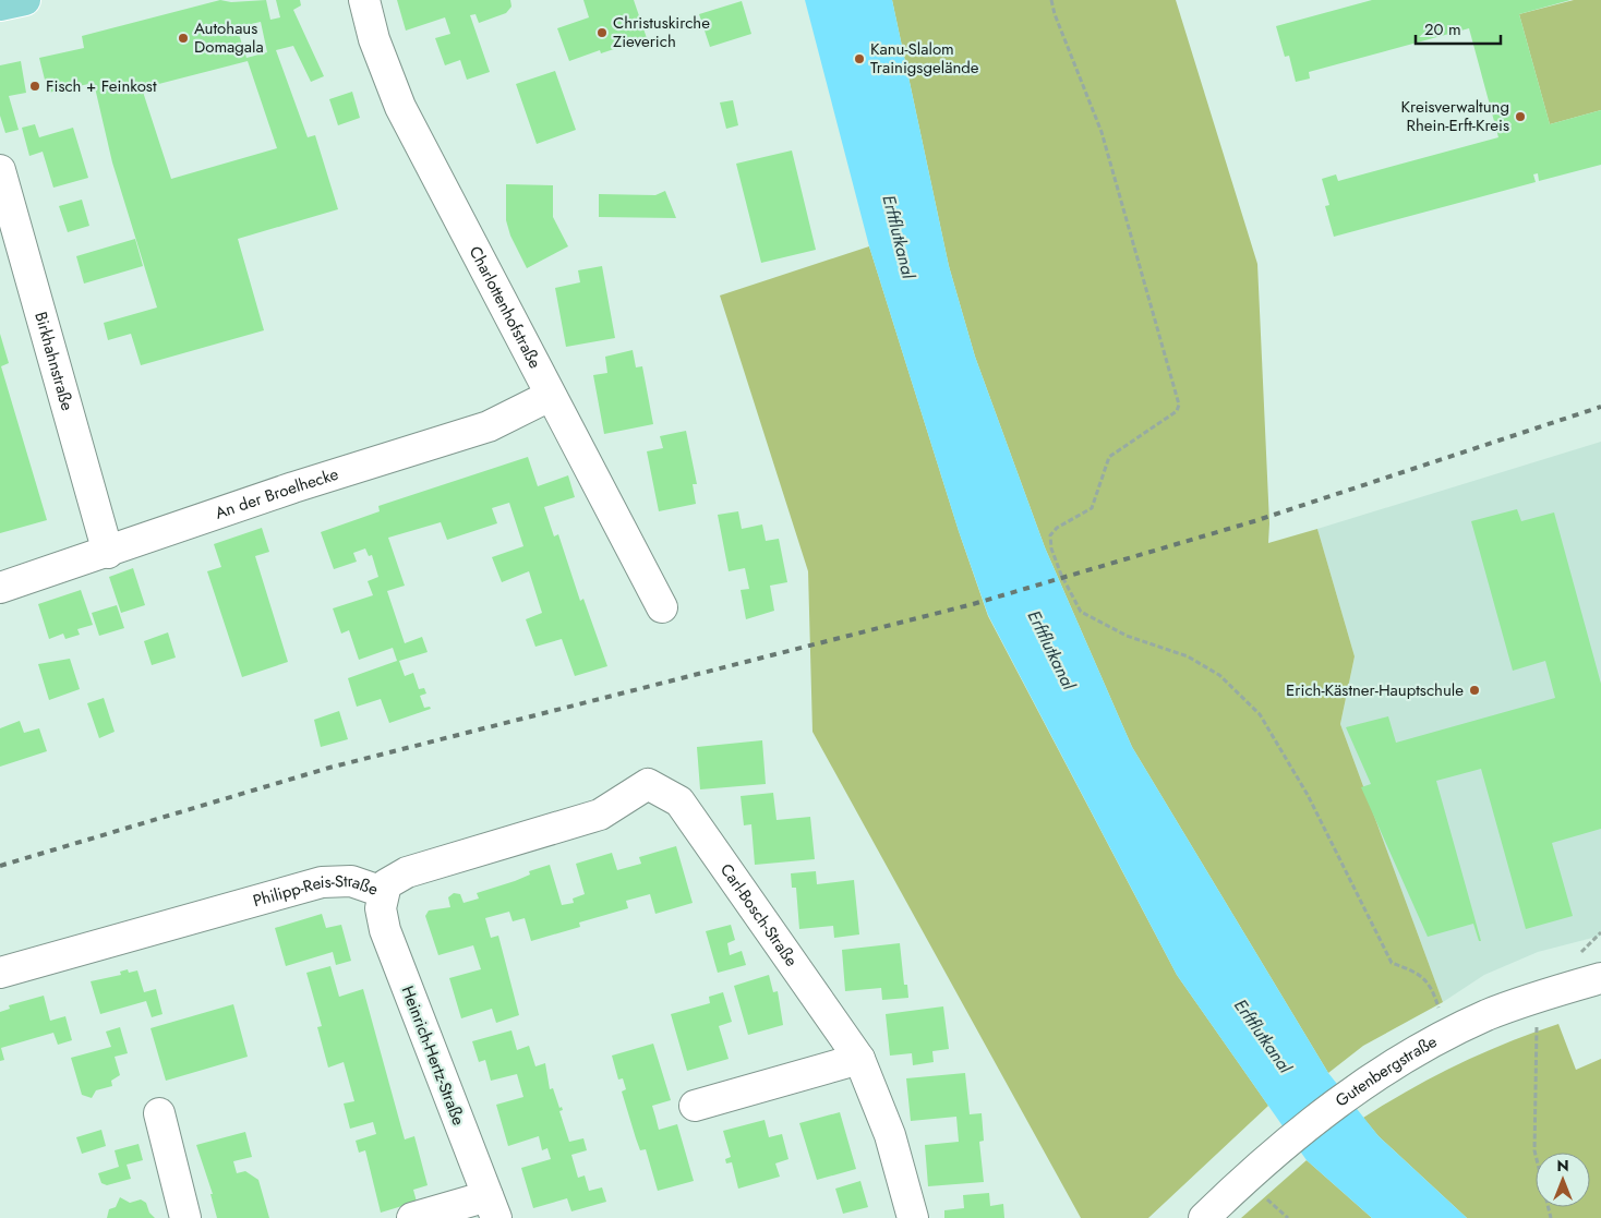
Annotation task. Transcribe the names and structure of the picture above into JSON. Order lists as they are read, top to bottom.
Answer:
{
  "streets": {
    "street": [
      "Charlottenhofstraße",
      "Birkhahnstraße",
      "An der Broelhecke",
      "Philipp-Reis-Straße",
      "Carl-Bosch-Straße",
      "Heinrich-Hertz-Straße",
      "Gutenbergstraße"
    ]
  },
  "crossings": [
    ["Charlottenhofstraße", "An der Broelhecke"],
    ["Birkhahnstraße", "An der Broelhecke"],
    ["Philipp-Reis-Straße", "Carl-Bosch-Straße"],
    ["Philipp-Reis-Straße", "Heinrich-Hertz-Straße"]
  ],
  "water": ["Erftflutkanal"],
  "places": [
    "Christuskirche Zieverich",
    "Autohaus Domagala",
    "Kanu-Slalom Trainigsgelände",
    "Fisch + Feinkost",
    "Kreisverwaltung Rhein-Erft-Kreis",
    "Erich-Kästner-Hauptschule"
  ],
  "scale_bar": "20 m",
  "north": "top"
}
